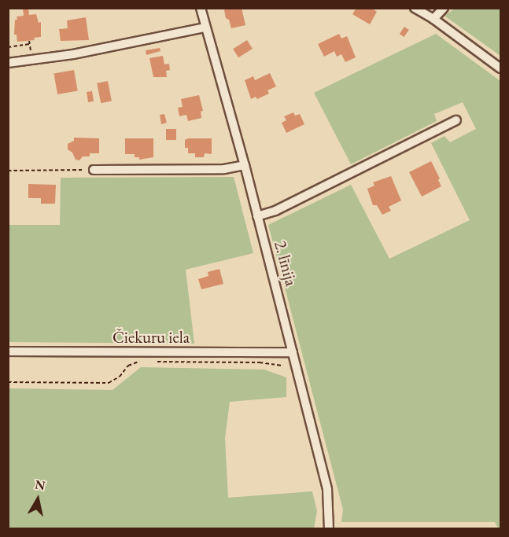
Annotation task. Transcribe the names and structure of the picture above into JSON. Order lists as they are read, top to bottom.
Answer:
{
  "streets": {
    "street": ["2. līnija", "Čiekuru iela"]
  },
  "crossings": [
    ["2. līnija", "Čiekuru iela"]
  ],
  "north": "top"
}
